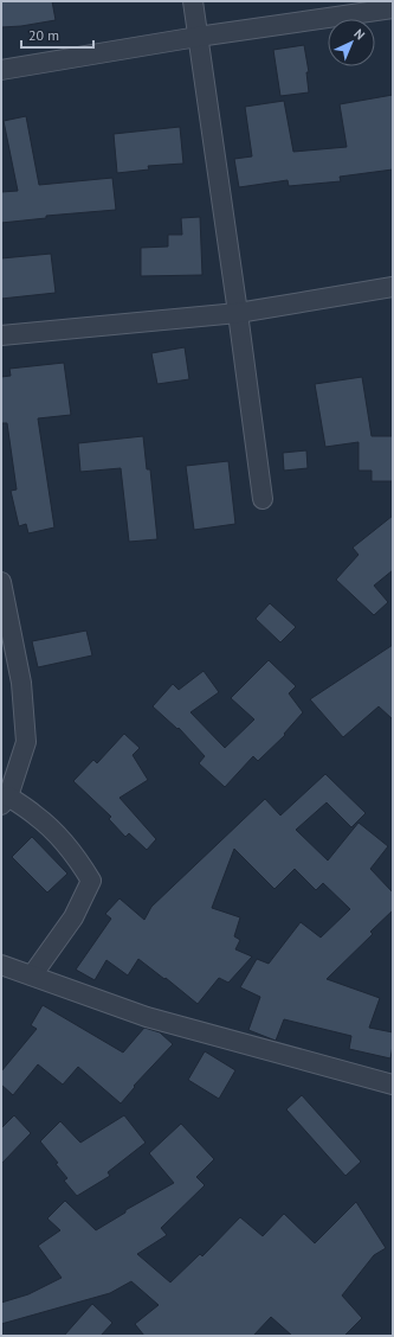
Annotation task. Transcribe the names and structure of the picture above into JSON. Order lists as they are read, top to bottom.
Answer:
{
  "scale_bar": "20 m",
  "north": "top right"
}
